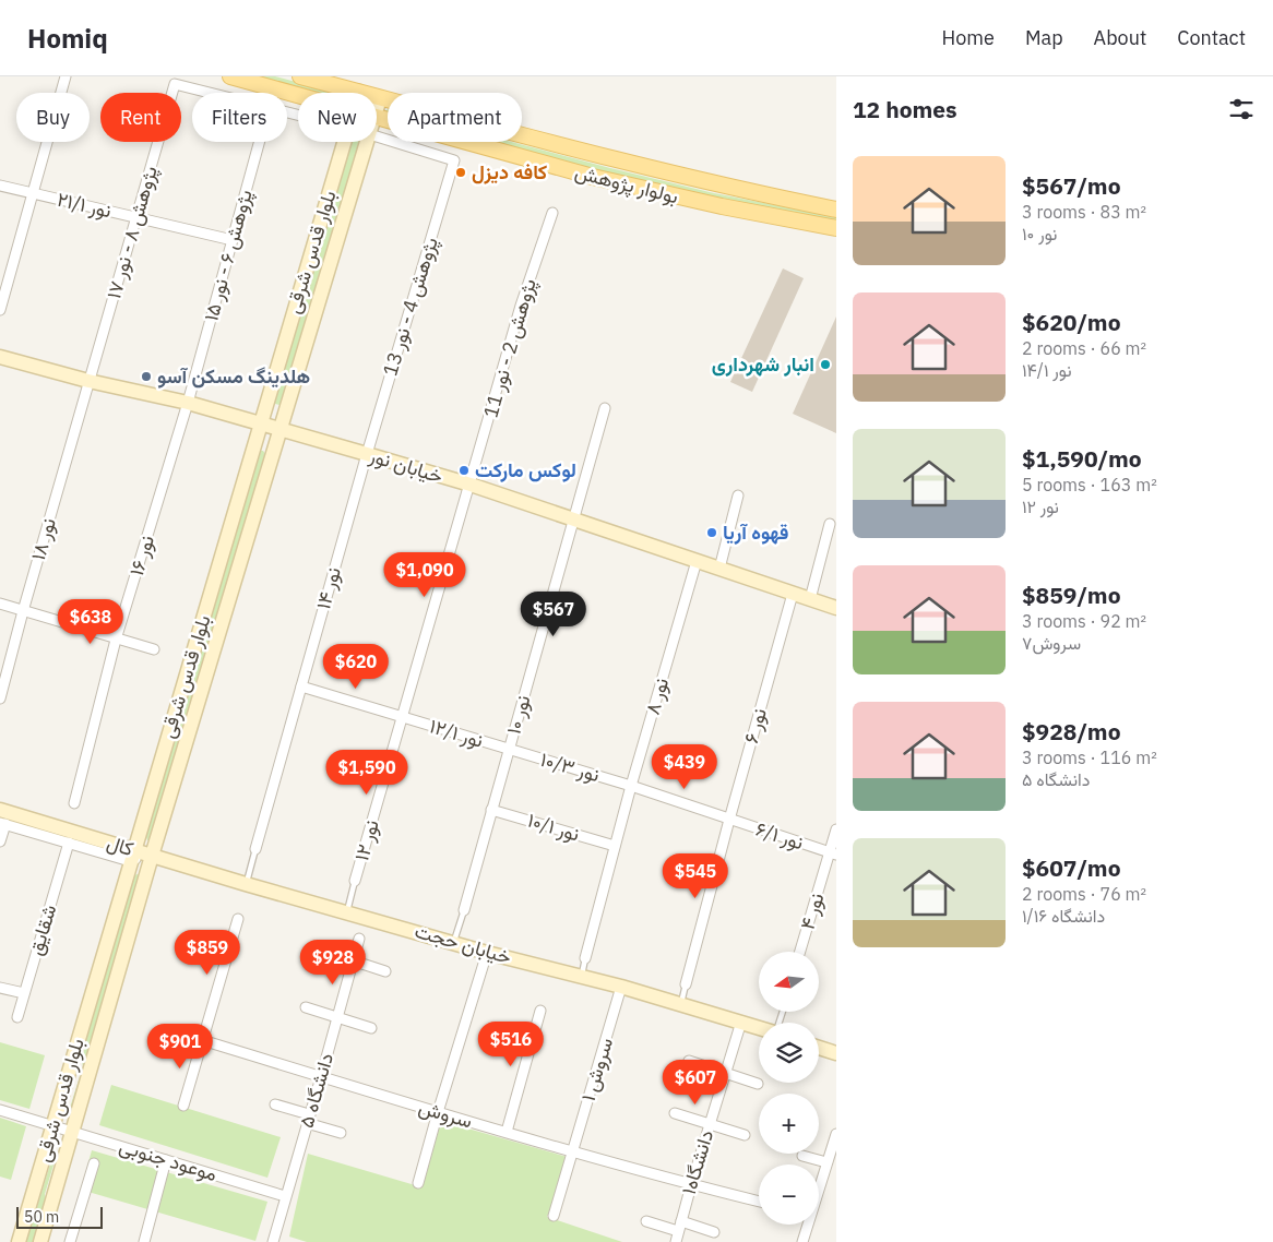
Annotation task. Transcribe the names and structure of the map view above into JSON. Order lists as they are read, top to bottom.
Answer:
{
  "streets": {
    "main road": [
      "بولوار پژوهش",
      "بلوار قدس شرقی",
      "خیابان نور",
      "کال",
      "خیابان حجت"
    ],
    "street": [
      "نور ۲۱/۱",
      "پژوهش ۸ - نور ۱۷",
      "پژوهش ۶ - نور ۱۵",
      "پژوهش 4 - نور 13",
      "پژوهش 2 - نور 11",
      "نور ۱۸",
      "نور ۱۶",
      "نور ۱۴",
      "نور ۸",
      "نور ۱۰",
      "نور ۶",
      "نور ۱۲/۱",
      "نور ۱۰/۳",
      "نور ۱۰/۱",
      "نور ۶/۱",
      "نور ۱۲",
      "نور ۴",
      "شقایق",
      "سروش ۱",
      "دانشگاه ۵",
      "سروش",
      "موعود جنوبی",
      "دانشگاه۱"
    ]
  },
  "crossings": [
    ["بولوار پژوهش", "بلوار قدس شرقی"],
    ["نور ۲۱/۱", "پژوهش ۸ - نور ۱۷"],
    ["نور ۲۱/۱", "پژوهش ۶ - نور ۱۵"],
    ["پژوهش ۸ - نور ۱۷", "خیابان نور"],
    ["پژوهش ۸ - نور ۱۷", "نور ۱۸"],
    ["بلوار قدس شرقی", "خیابان نور"],
    ["بلوار قدس شرقی", "کال"],
    ["بلوار قدس شرقی", "خیابان حجت"],
    ["بلوار قدس شرقی", "موعود جنوبی"],
    ["پژوهش ۶ - نور ۱۵", "خیابان نور"],
    ["پژوهش ۶ - نور ۱۵", "نور ۱۶"],
    ["پژوهش 4 - نور 13", "خیابان نور"],
    ["پژوهش 4 - نور 13", "نور ۱۴"],
    ["پژوهش 2 - نور 11", "خیابان نور"],
    ["پژوهش 2 - نور 11", "نور ۱۲"],
    ["خیابان نور", "نور ۱۸"],
    ["خیابان نور", "نور ۱۶"],
    ["خیابان نور", "نور ۱۴"],
    ["خیابان نور", "نور ۸"],
    ["خیابان نور", "نور ۱۰"],
    ["خیابان نور", "نور ۶"],
    ["خیابان نور", "نور ۱۲"],
    ["نور ۱۴", "نور ۱۲/۱"],
    ["نور ۸", "نور ۱۰/۳"],
    ["نور ۸", "نور ۱۰/۱"],
    ["نور ۱۰", "نور ۱۲/۱"],
    ["نور ۱۰", "نور ۱۰/۳"],
    ["نور ۱۰", "نور ۱۰/۱"],
    ["نور ۶", "نور ۱۰/۳"],
    ["نور ۶", "نور ۶/۱"],
    ["نور ۱۲/۱", "نور ۱۰/۳"],
    ["نور ۱۲/۱", "نور ۱۲"],
    ["نور ۱۰/۳", "نور ۶/۱"],
    ["نور ۶/۱", "نور ۴"],
    ["کال", "شقایق"],
    ["کال", "خیابان حجت"],
    ["خیابان حجت", "سروش ۱"],
    ["خیابان حجت", "دانشگاه۱"],
    ["سروش ۱", "سروش"],
    ["دانشگاه ۵", "سروش"],
    ["دانشگاه ۵", "موعود جنوبی"],
    ["سروش", "دانشگاه۱"]
  ],
  "places": [
    "کافه دیزل",
    "انبار شهرداری",
    "هلدینگ مسکن آسو",
    "لوکس مارکت",
    "قهوه آریا"
  ],
  "scale_bar": "50 m",
  "north": "left",
  "page": {
    "header": "Homiq",
    "nav": [
      "Home",
      "Map",
      "About",
      "Contact"
    ],
    "heading": "12 homes",
    "chip": [
      "Buy",
      "Rent",
      "Filters",
      "New",
      "Apartment"
    ],
    "list": [
      {
        "name": "$567/mo",
        "note": "3 rooms · 83 m² · نور ۱۰"
      },
      {
        "name": "$620/mo",
        "note": "2 rooms · 66 m² · نور ۱۴/۱"
      },
      {
        "name": "$1,590/mo",
        "note": "5 rooms · 163 m² · نور ۱۲"
      },
      {
        "name": "$859/mo",
        "note": "3 rooms · 92 m² · سروش۷"
      },
      {
        "name": "$928/mo",
        "note": "3 rooms · 116 m² · دانشگاه ۵"
      },
      {
        "name": "$607/mo",
        "note": "2 rooms · 76 m² · دانشگاه ۱/۱۶"
      }
    ],
    "price": [
      "$1,090",
      "$567",
      "$638",
      "$620",
      "$439",
      "$1,590",
      "$545",
      "$859",
      "$928",
      "$516",
      "$901",
      "$607"
    ],
    "map_buttons": ["+", "−"],
    "scale": "50 m"
  }
}
